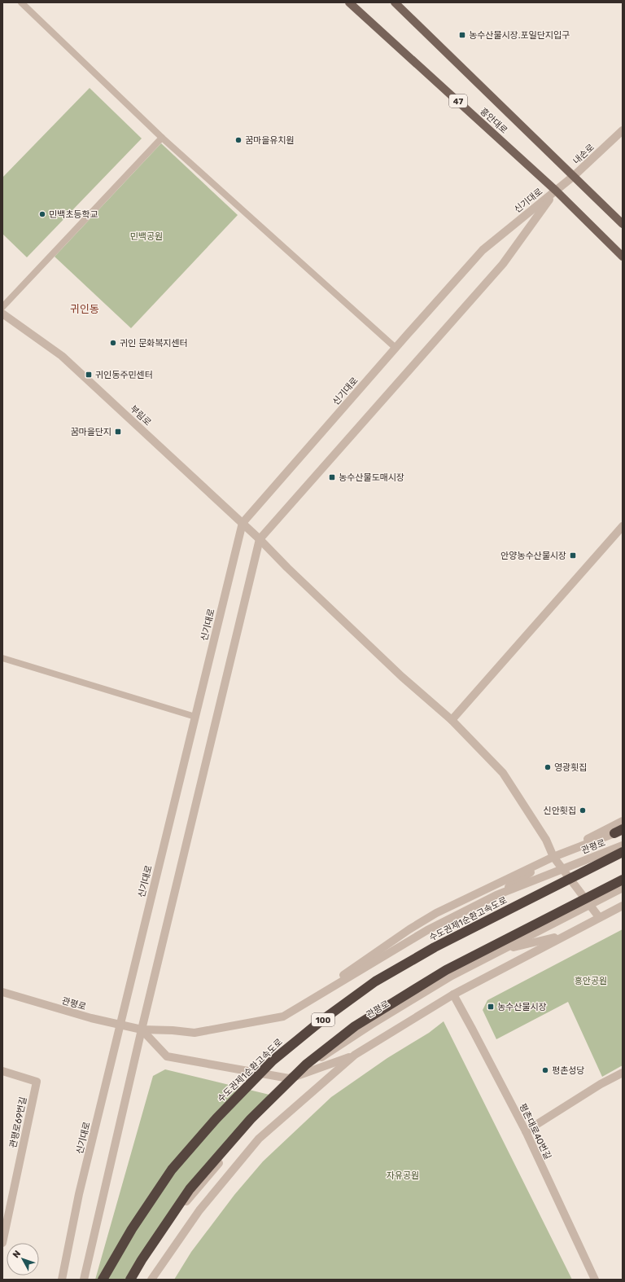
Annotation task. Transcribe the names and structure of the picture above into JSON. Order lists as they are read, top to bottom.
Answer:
{
  "streets": {
    "highway": ["수도권제1순환고속도로", "100"],
    "main road": ["47", "흥안대로"],
    "street": [
      "내손로",
      "신기대로",
      "부림로",
      "관평로",
      "관평로69번길",
      "평촌대로40번길"
    ]
  },
  "crossings": [
    ["47", "흥안대로"],
    ["흥안대로", "내손로"],
    ["흥안대로", "신기대로"],
    ["내손로", "신기대로"],
    ["신기대로", "부림로"],
    ["신기대로", "관평로"],
    ["부림로", "관평로"]
  ],
  "districts": ["귀인동"],
  "parks": ["민백공원", "흥안공원", "자유공원"],
  "places": {
    "transit": [
      "농수산물시장.포일단지입구",
      "귀인동주민센터",
      "꿈마을단지",
      "농수산물도매시장",
      "안양농수산물시장",
      "농수산물시장"
    ],
    "other": [
      "꿈마을유치원",
      "민백초등학교",
      "귀인 문화복지센터",
      "영광횟집",
      "신안횟집",
      "평촌성당"
    ]
  },
  "north": "top left"
}
